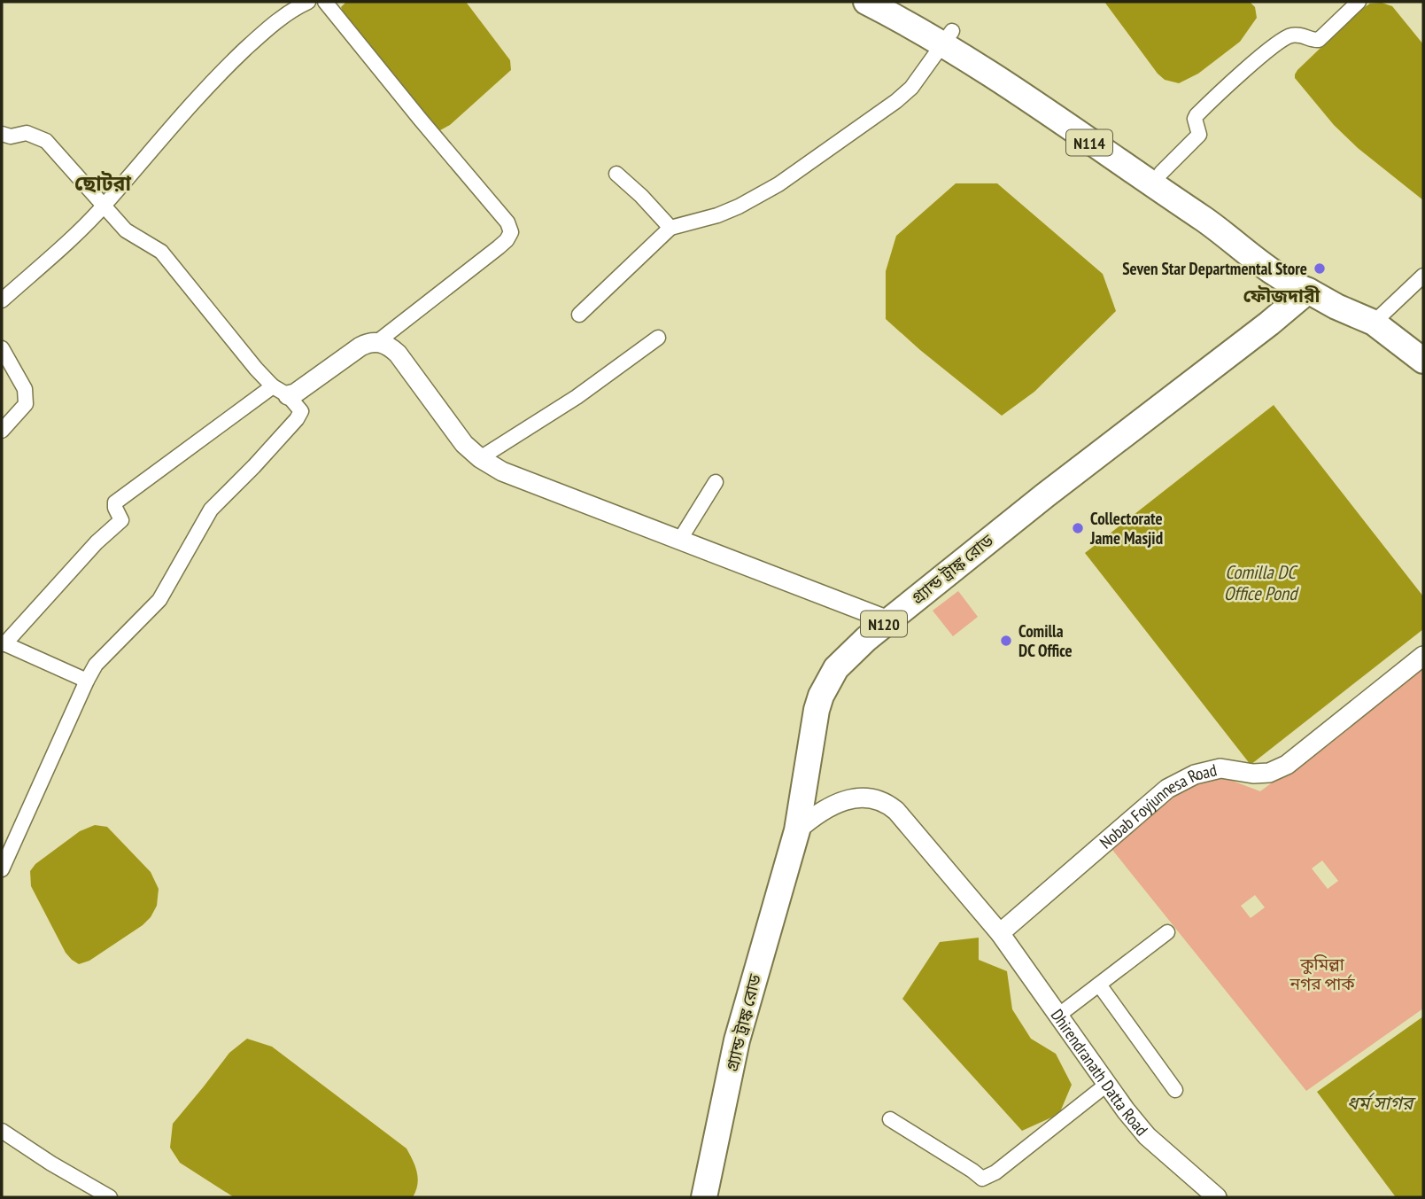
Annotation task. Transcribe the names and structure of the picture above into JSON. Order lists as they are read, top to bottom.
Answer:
{
  "streets": {
    "highway": ["N114", "গ্র্যান্ড ট্রাঙ্ক রোড", "N120"],
    "street": ["Nobab Foyjunnesa Road", "Dhirendranath Datta Road"]
  },
  "crossings": [
    ["N114", "গ্র্যান্ড ট্রাঙ্ক রোড"],
    ["গ্র্যান্ড ট্রাঙ্ক রোড", "Dhirendranath Datta Road"],
    ["Nobab Foyjunnesa Road", "Dhirendranath Datta Road"]
  ],
  "districts": ["ছোটরা", "ফৌজদারী"],
  "water": ["Comilla DC Office Pond", "ধর্ম সাগর"],
  "parks": ["কুমিল্লা নগর পার্ক"],
  "places": ["Seven Star Departmental Store", "Collectorate Jame Masjid", "Comilla DC Office"]
}
